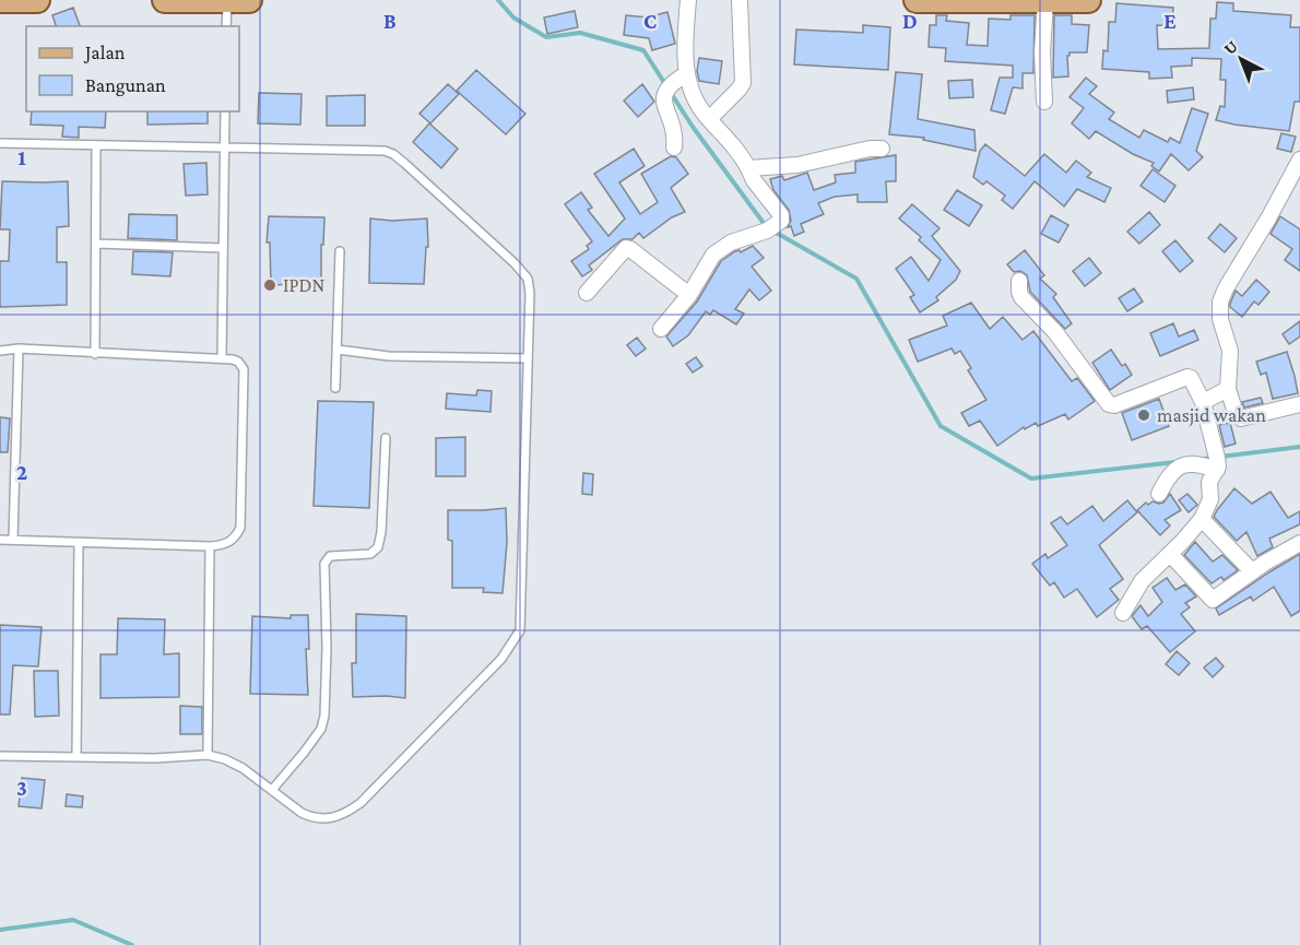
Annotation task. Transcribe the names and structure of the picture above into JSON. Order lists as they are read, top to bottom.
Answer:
{
  "places": ["IPDN", "masjid wakan"],
  "legend": ["Jalan", "Bangunan"],
  "north": "top left",
  "grid": {
    "columns": [
      "B",
      "C",
      "D",
      "E"
    ],
    "rows": ["1", "2", "3"]
  }
}
